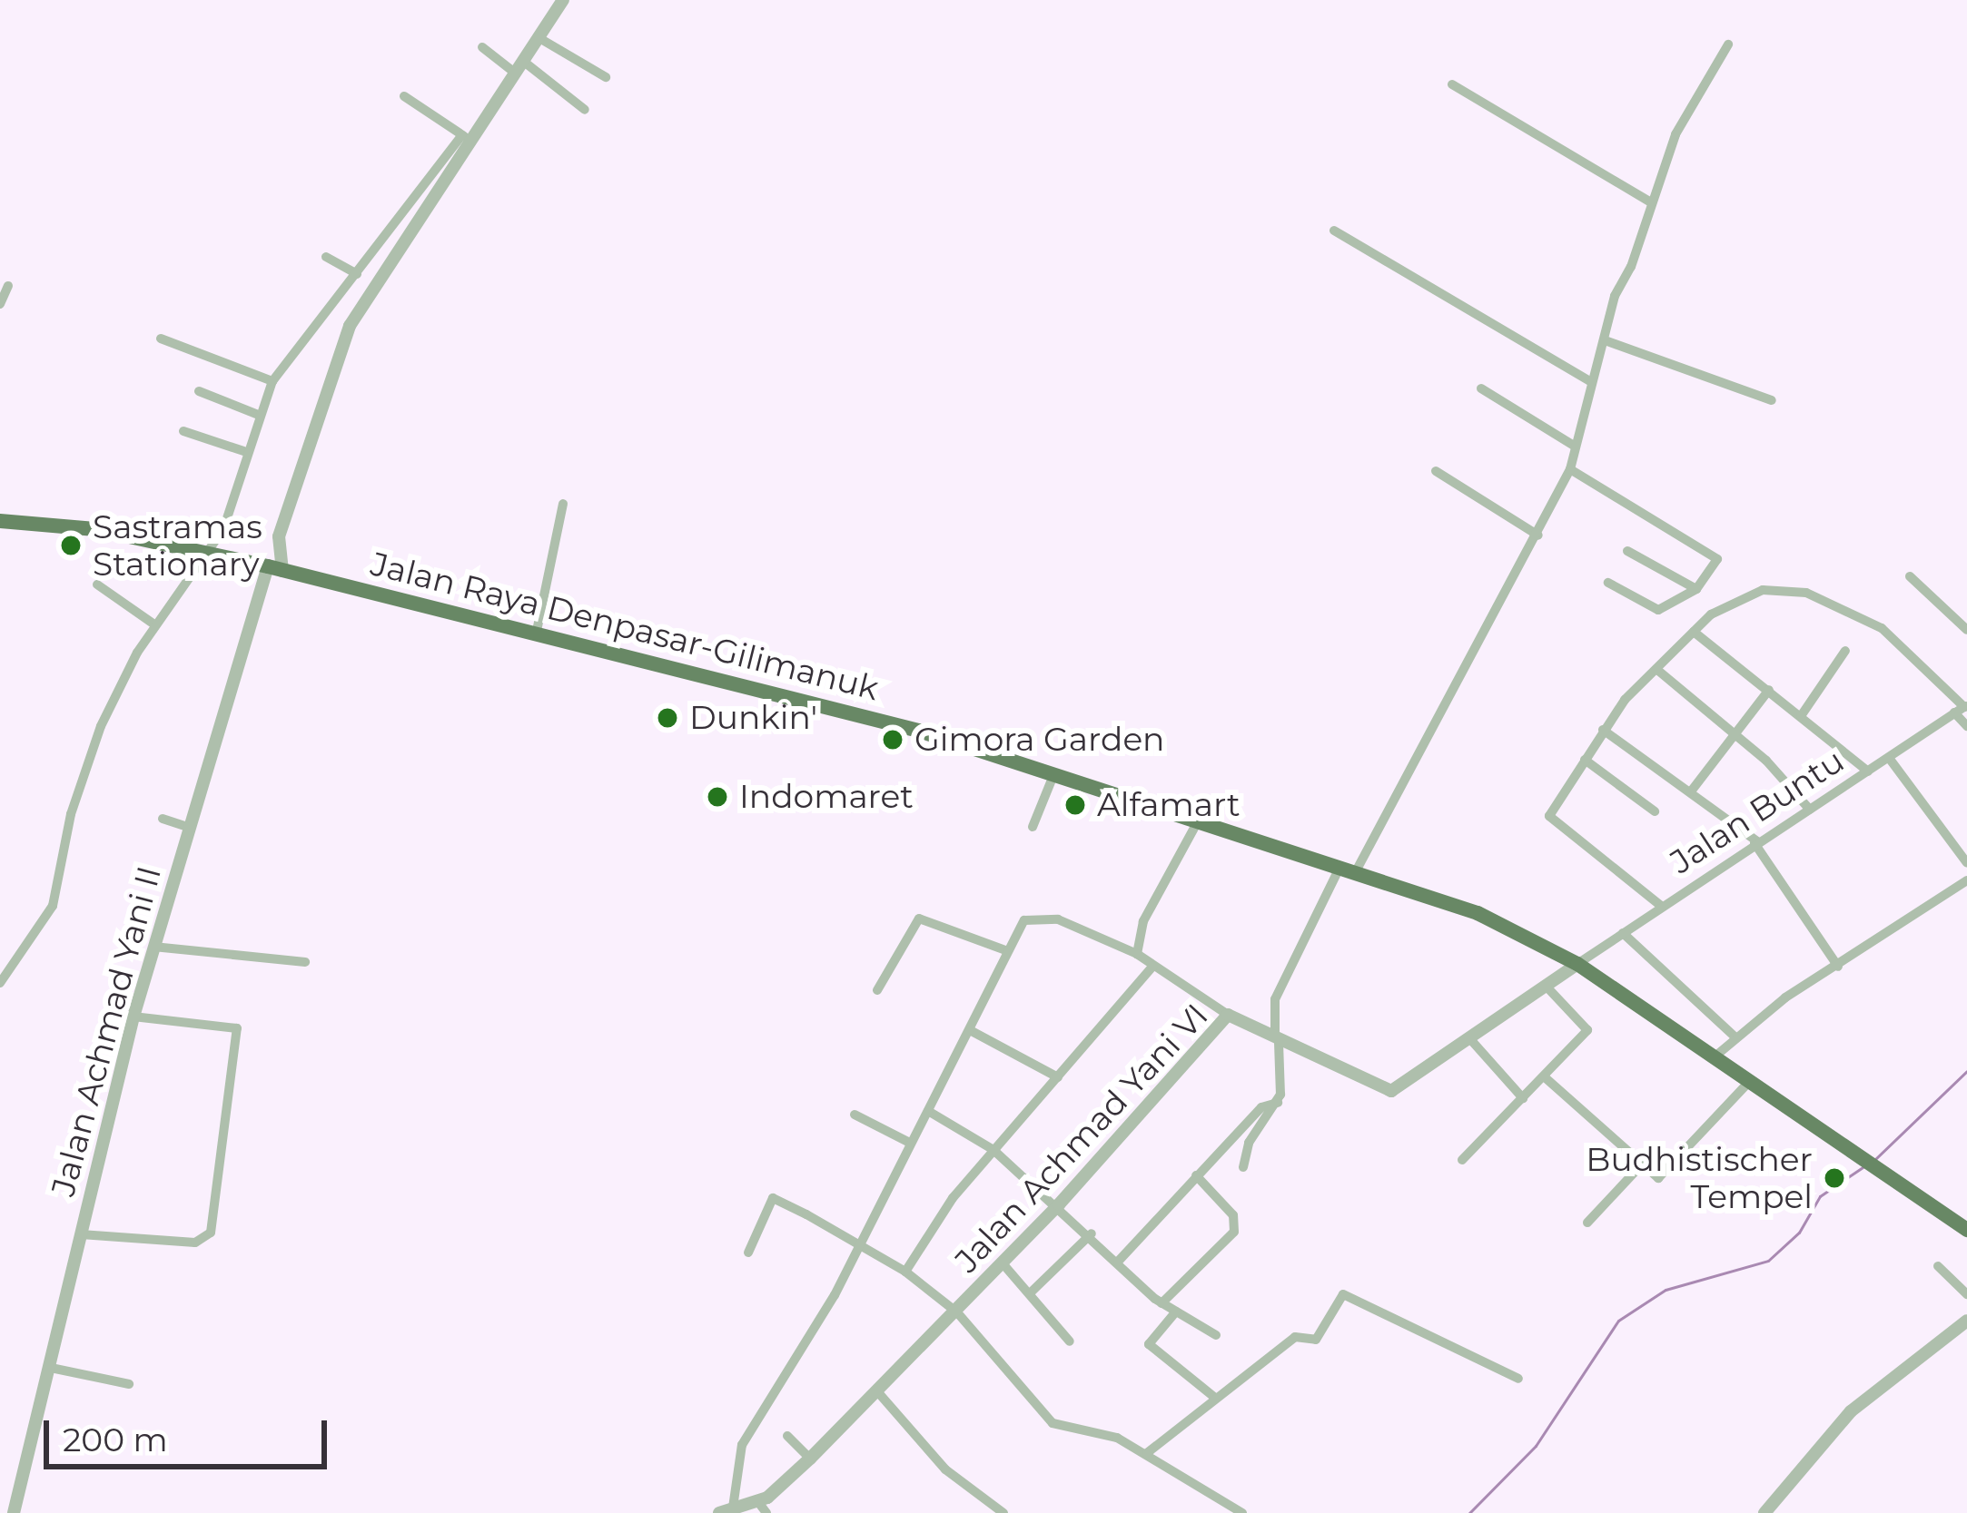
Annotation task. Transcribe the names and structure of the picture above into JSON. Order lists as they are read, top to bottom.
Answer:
{
  "streets": {
    "highway": ["Jalan Raya Denpasar-Gilimanuk"],
    "street": ["Jalan Buntu", "Jalan Achmad Yani II", "Jalan Achmad Yani VI"]
  },
  "crossings": [
    ["Jalan Raya Denpasar-Gilimanuk", "Jalan Buntu"],
    ["Jalan Raya Denpasar-Gilimanuk", "Jalan Achmad Yani II"],
    ["Jalan Raya Denpasar-Gilimanuk", "Jalan Achmad Yani VI"],
    ["Jalan Buntu", "Jalan Achmad Yani VI"]
  ],
  "places": [
    "Sastramas Stationary",
    "Dunkin'",
    "Gimora Garden",
    "Indomaret",
    "Alfamart",
    "Budhistischer Tempel"
  ],
  "scale_bar": "200 m"
}
